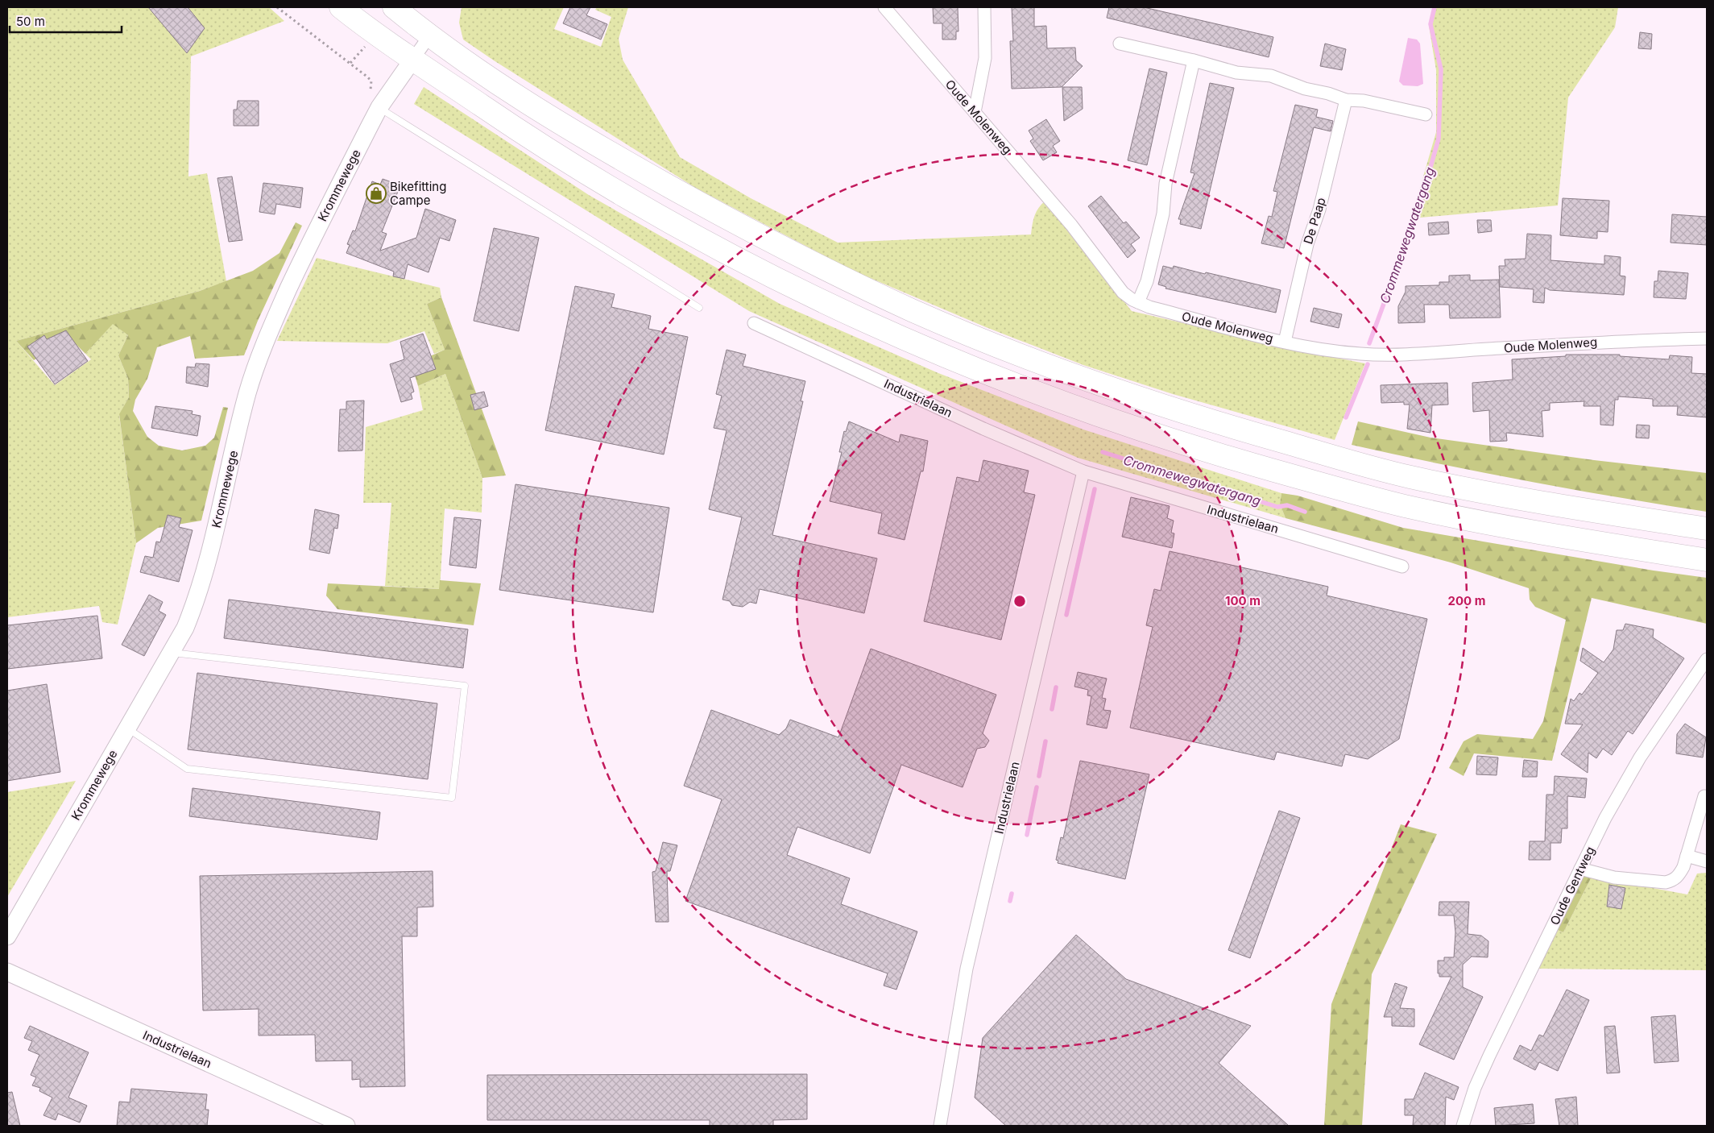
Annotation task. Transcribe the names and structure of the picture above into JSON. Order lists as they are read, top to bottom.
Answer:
{
  "streets": {
    "street": [
      "Oude Molenweg",
      "Krommewege",
      "De Paap",
      "Industrielaan",
      "Oude Gentweg"
    ]
  },
  "crossings": [
    ["Oude Molenweg", "De Paap"]
  ],
  "water": ["Crommewegwatergang"],
  "places": {
    "shop": ["Bikefitting Campe"]
  },
  "scale_bar": "50 m",
  "rings": ["100 m", "200 m"]
}
